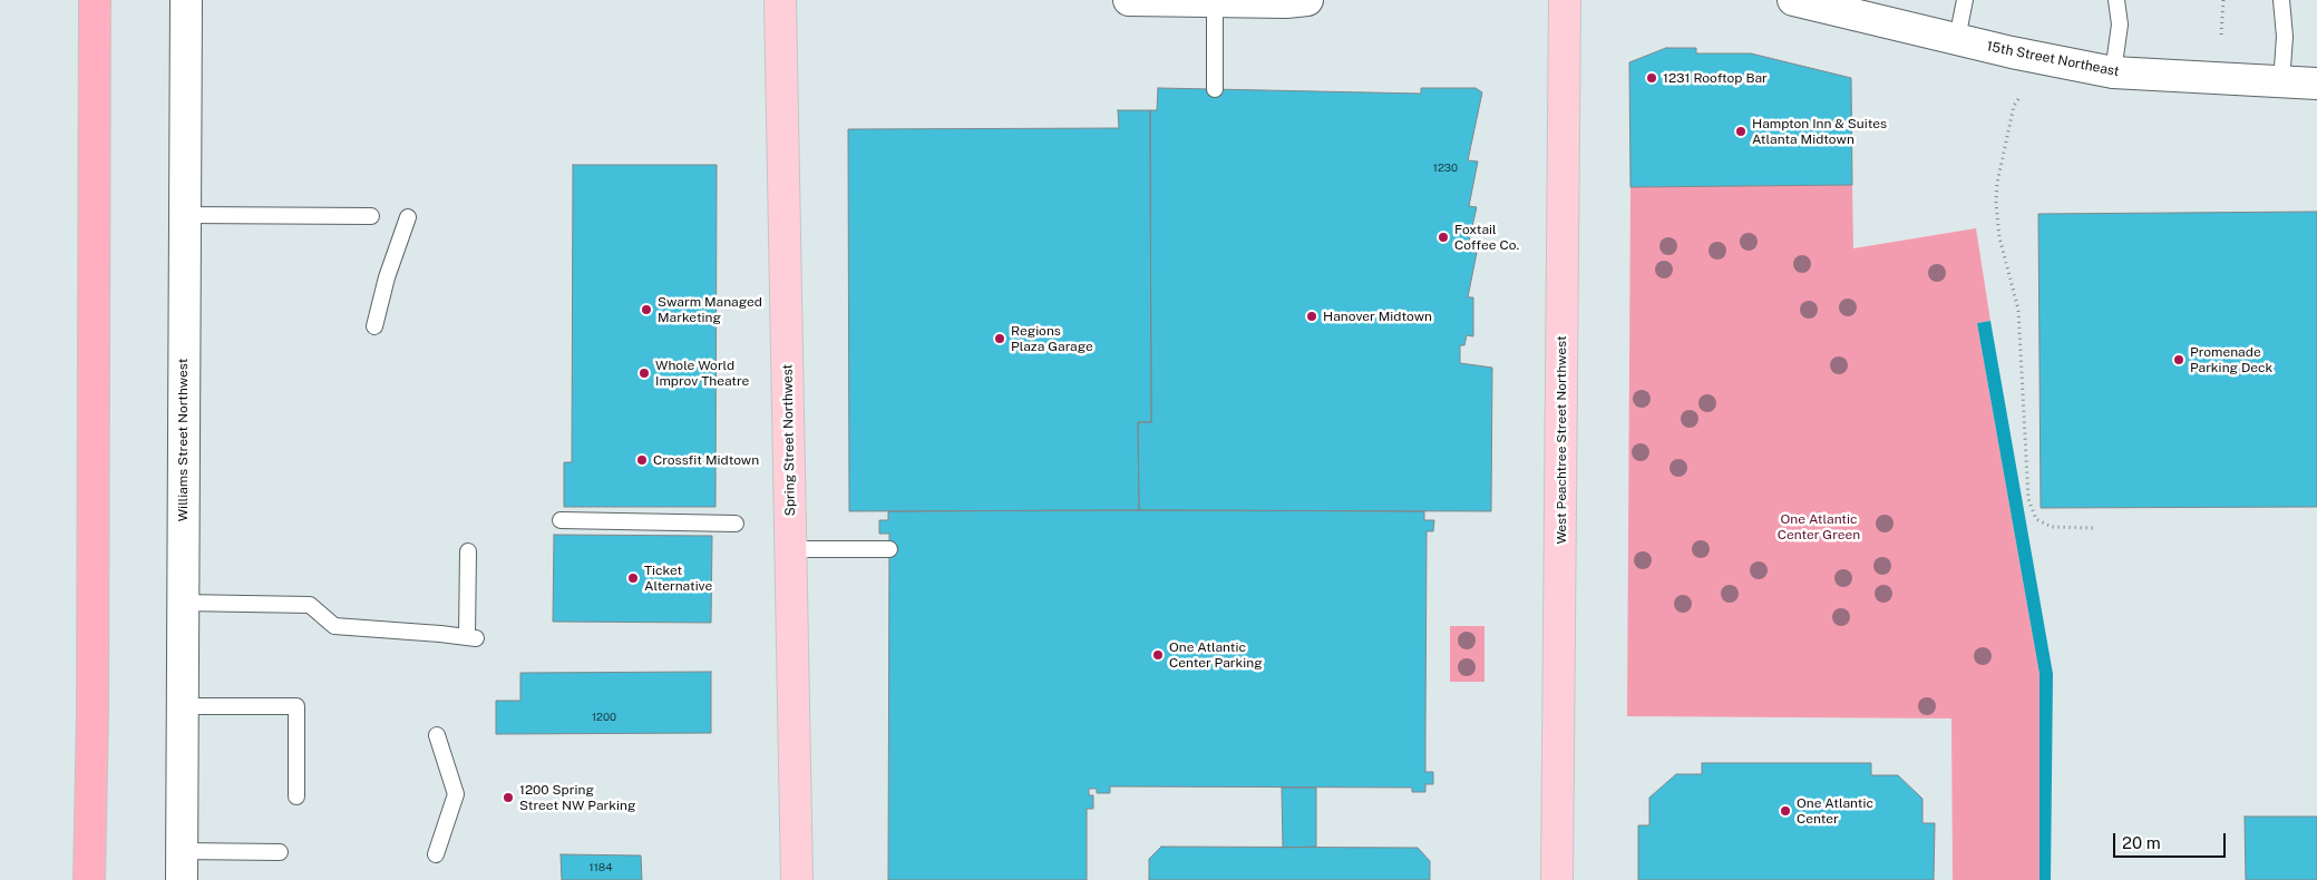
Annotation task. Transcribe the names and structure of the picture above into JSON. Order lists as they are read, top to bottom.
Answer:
{
  "streets": {
    "main road": ["Spring Street Northwest", "West Peachtree Street Northwest"],
    "street": ["15th Street Northeast", "Williams Street Northwest"]
  },
  "parks": ["One Atlantic Center Green"],
  "places": [
    "1231 Rooftop Bar",
    "Hampton Inn & Suites Atlanta Midtown",
    "Foxtail Coffee Co.",
    "Swarm Managed Marketing",
    "Hanover Midtown",
    "Regions Plaza Garage",
    "Promenade Parking Deck",
    "Whole World Improv Theatre",
    "Crossfit Midtown",
    "Ticket Alternative",
    "One Atlantic Center Parking",
    "1200 Spring Street NW Parking",
    "One Atlantic Center"
  ],
  "house_numbers": ["1230", "1200", "1184"],
  "scale_bar": "20 m"
}
